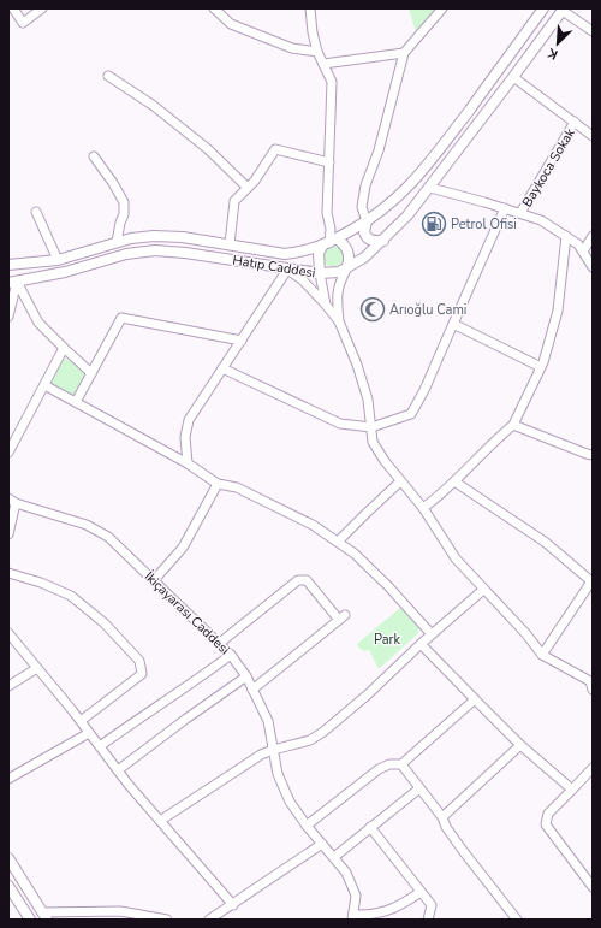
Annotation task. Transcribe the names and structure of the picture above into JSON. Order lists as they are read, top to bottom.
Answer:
{
  "streets": {
    "main road": ["Hatıp Caddesi"],
    "street": ["Baykoca Sokak", "İkiçayarası Caddesi"]
  },
  "parks": ["Park"],
  "places": {
    "fuel station": ["Petrol Ofisi"],
    "mosque": ["Arıoğlu Cami"]
  },
  "north": "bottom left"
}
